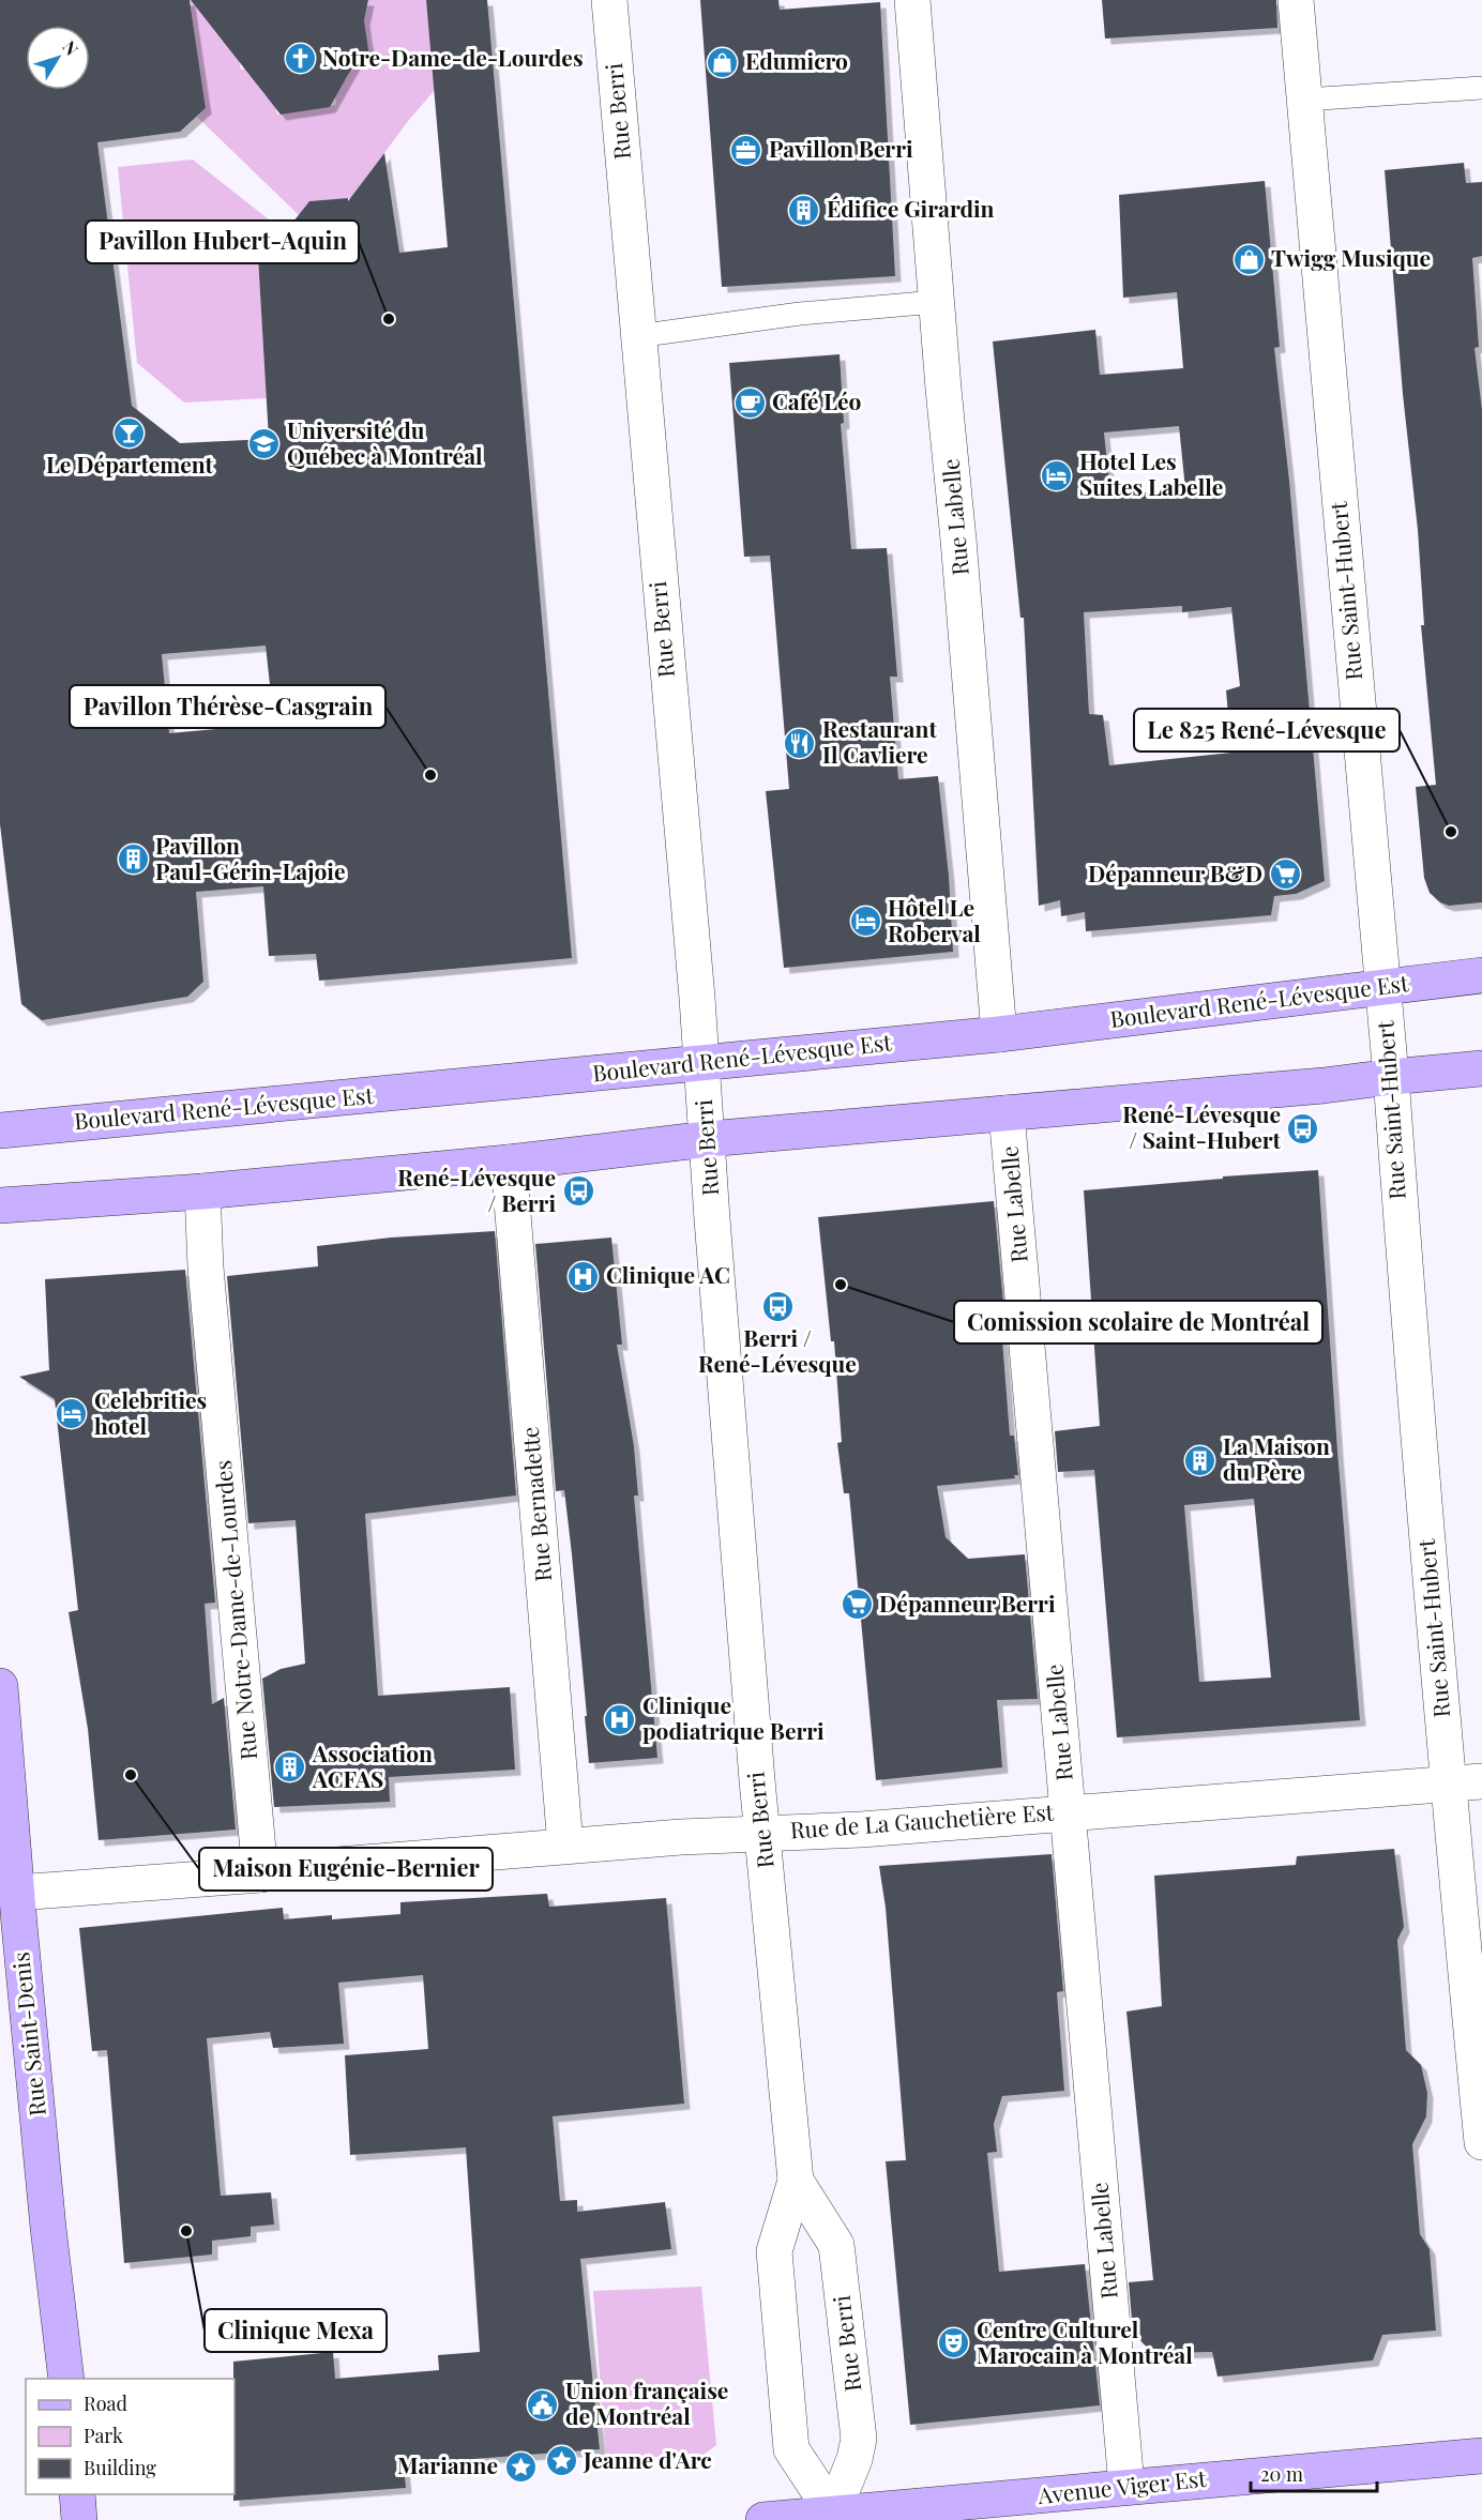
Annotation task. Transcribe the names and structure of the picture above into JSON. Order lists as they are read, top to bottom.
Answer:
{
  "streets": {
    "main road": ["Boulevard René-Lévesque Est", "Rue Saint-Denis", "Avenue Viger Est"],
    "street": [
      "Rue Berri",
      "Rue Labelle",
      "Rue Saint-Hubert",
      "Rue Bernadette",
      "Rue Notre-Dame-de-Lourdes",
      "Rue de La Gauchetière Est"
    ]
  },
  "crossings": [
    ["Rue Berri", "Boulevard René-Lévesque Est"],
    ["Rue Berri", "Rue de La Gauchetière Est"],
    ["Rue Berri", "Avenue Viger Est"],
    ["Rue Labelle", "Boulevard René-Lévesque Est"],
    ["Rue Labelle", "Rue de La Gauchetière Est"],
    ["Rue Labelle", "Avenue Viger Est"],
    ["Rue Saint-Hubert", "Boulevard René-Lévesque Est"],
    ["Rue Saint-Hubert", "Rue de La Gauchetière Est"],
    ["Rue Bernadette", "Rue de La Gauchetière Est"],
    ["Rue Notre-Dame-de-Lourdes", "Rue de La Gauchetière Est"],
    ["Rue de La Gauchetière Est", "Rue Saint-Denis"]
  ],
  "places": {
    "church": ["Notre-Dame-de-Lourdes"],
    "shop": ["Edumicro", "Twigg Musique"],
    "office": ["Pavillon Berri"],
    "building": [
      "Édifice Girardin",
      "Pavillon Paul-Gérin-Lajoie",
      "La Maison du Père",
      "Association ACFAS"
    ],
    "other": [
      "Pavillon Hubert-Aquin",
      "Pavillon Thérèse-Casgrain",
      "Le 825 René-Lévesque",
      "Comission scolaire de Montréal",
      "Maison Eugénie-Bernier",
      "Clinique Mexa"
    ],
    "cafe": ["Café Léo"],
    "bar": ["Le Département"],
    "school or university": ["Université du Québec à Montréal"],
    "hotel": ["Hotel Les Suites Labelle", "Hôtel Le Roberval", "Celebrities hotel"],
    "restaurant": ["Restaurant Il Cavliere"],
    "supermarket": ["Dépanneur B&D", "Dépanneur Berri"],
    "bus stop": ["René-Lévesque / Saint-Hubert", "René-Lévesque / Berri", "Berri / René-Lévesque"],
    "hospital": ["Clinique AC", "Clinique podiatrique Berri"],
    "theatre": ["Centre Culturel Marocain à Montréal"],
    "public building": ["Union française de Montréal"],
    "place": ["Jeanne d'Arc", "Marianne"]
  },
  "legend": ["Road", "Park", "Building"],
  "scale_bar": "20 m",
  "north": "top right"
}
